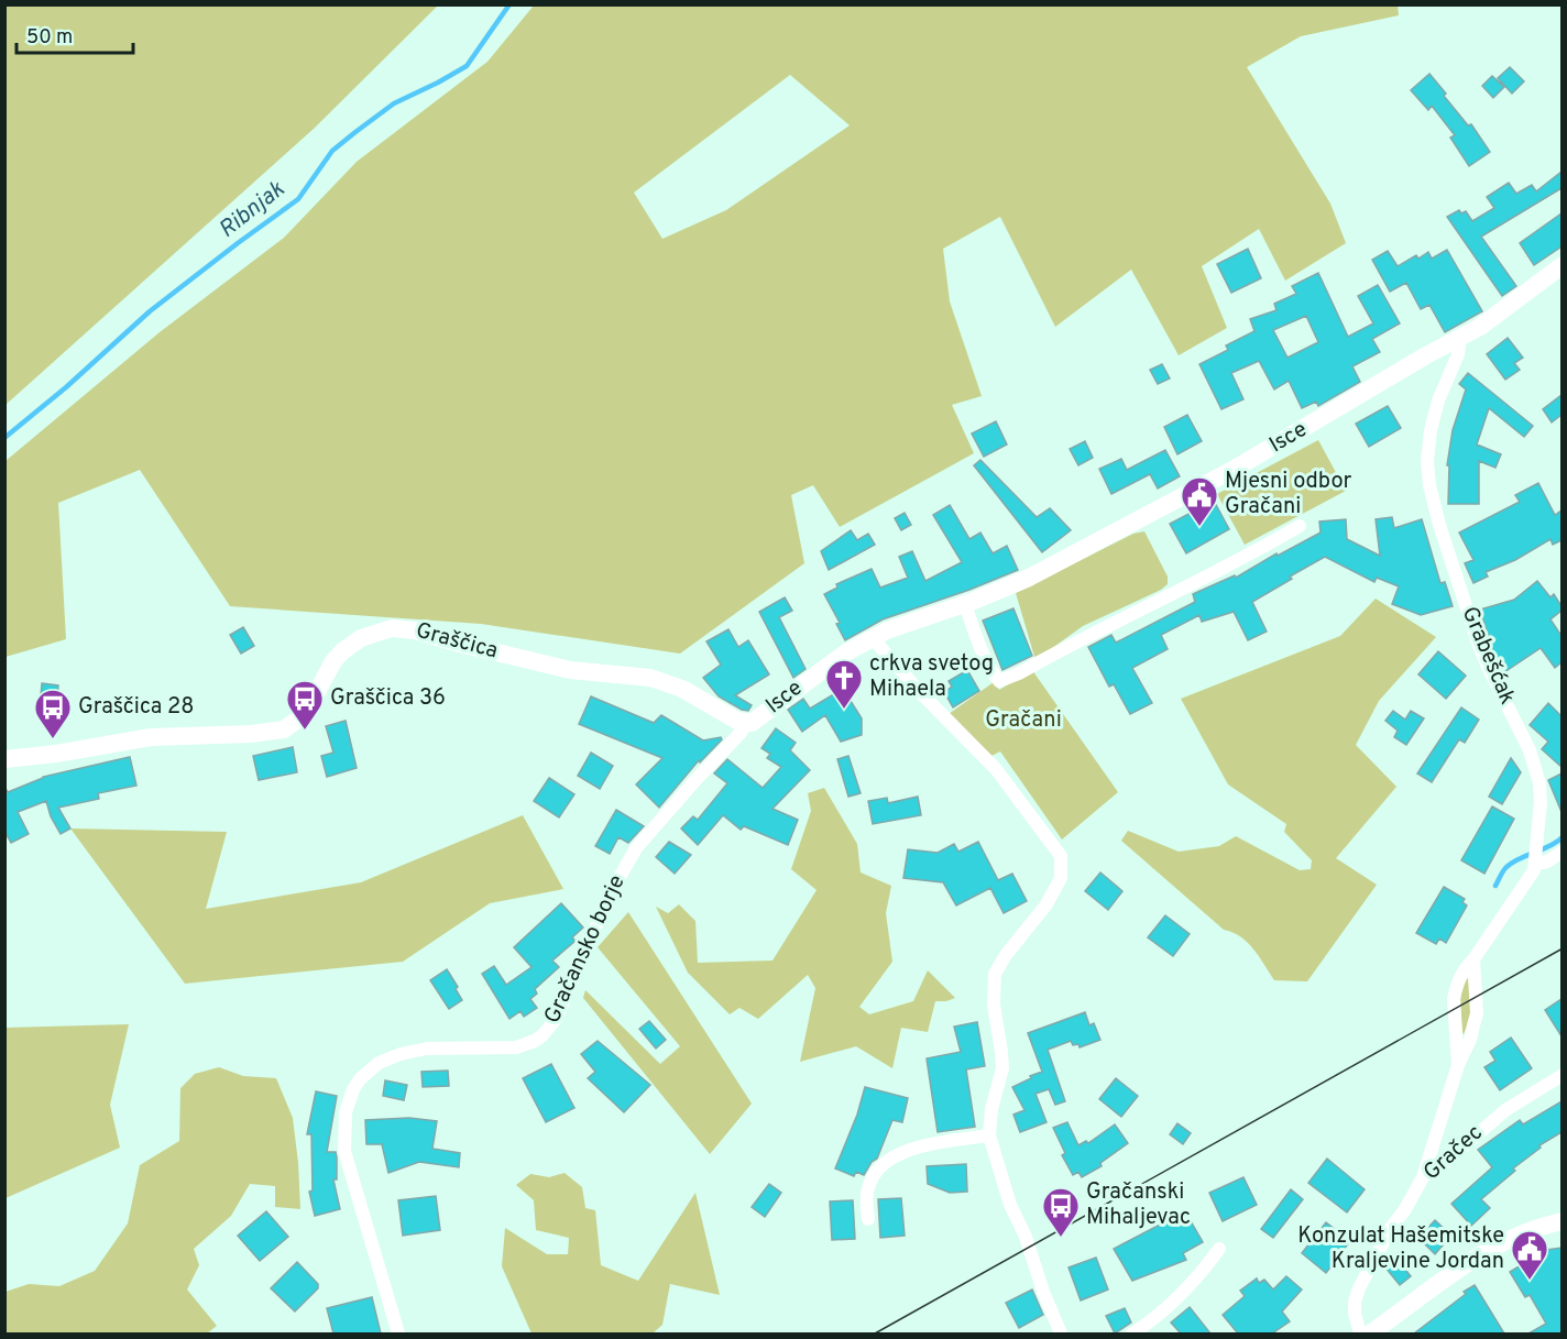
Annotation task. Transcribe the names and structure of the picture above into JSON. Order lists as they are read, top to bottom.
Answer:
{
  "streets": {
    "street": [
      "Isce",
      "Graščica",
      "Grabešćak",
      "Gračansko borje",
      "Gračec"
    ]
  },
  "crossings": [
    ["Isce", "Graščica"],
    ["Isce", "Grabešćak"],
    ["Isce", "Gračansko borje"],
    ["Graščica", "Gračansko borje"],
    ["Grabešćak", "Gračec"]
  ],
  "water": ["Ribnjak"],
  "parks": ["Gračani"],
  "places": {
    "public building": ["Mjesni odbor Gračani", "Konzulat Hašemitske Kraljevine Jordan"],
    "church": ["crkva svetog Mihaela"],
    "bus stop": ["Graščica 36", "Graščica 28", "Gračanski Mihaljevac"]
  },
  "scale_bar": "50 m"
}
